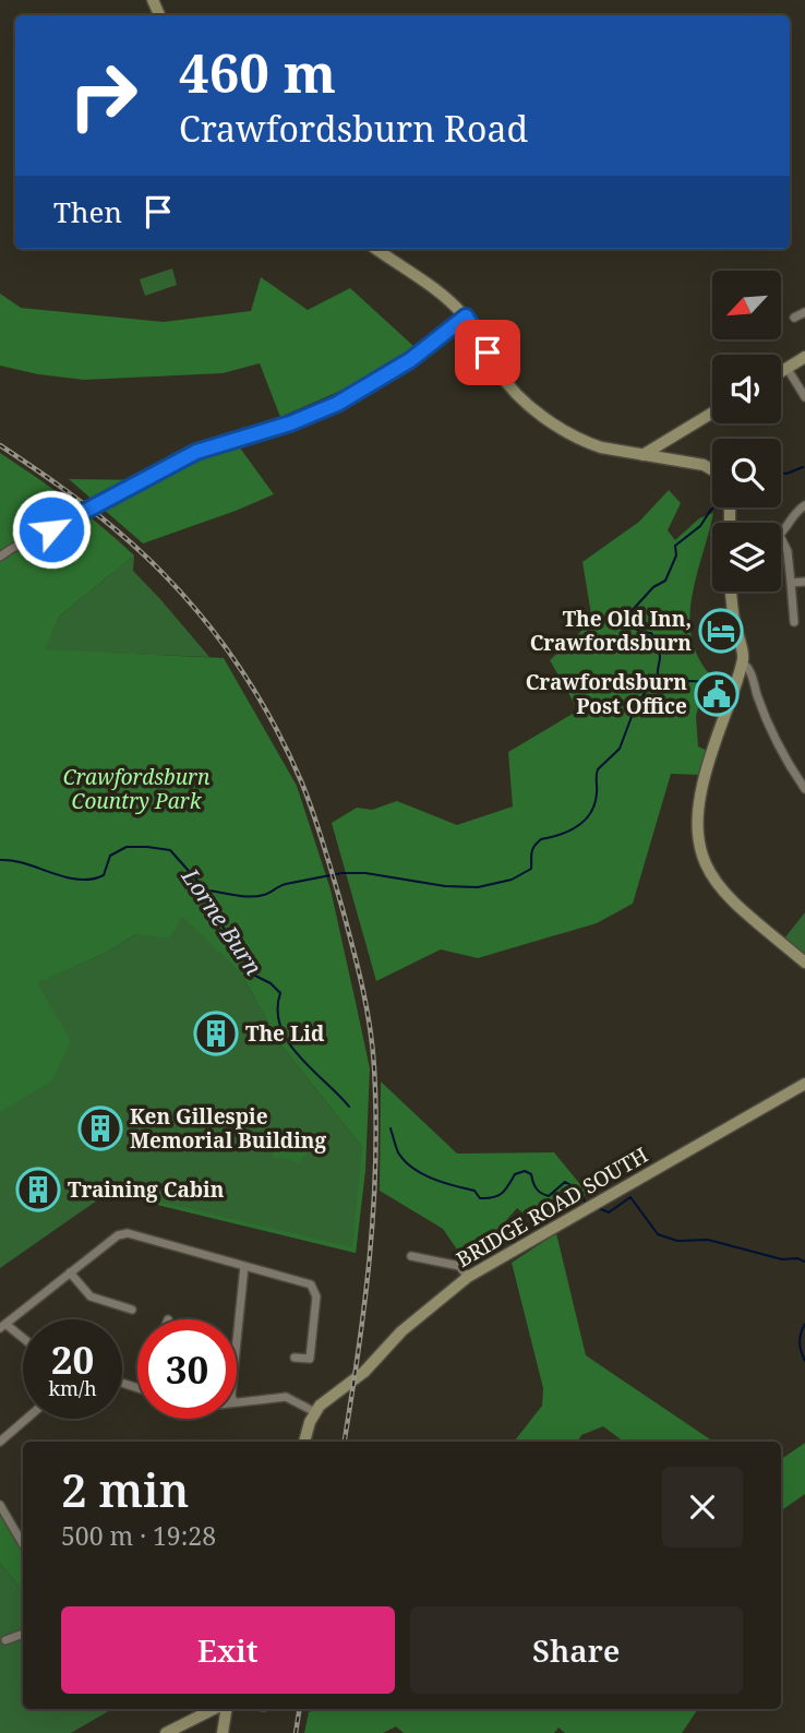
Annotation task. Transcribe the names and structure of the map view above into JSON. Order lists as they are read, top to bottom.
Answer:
{
  "streets": {
    "main road": ["BRIDGE ROAD SOUTH"]
  },
  "water": ["Lorne Burn"],
  "parks": ["Crawfordsburn Country Park"],
  "places": {
    "hotel": ["The Old Inn, Crawfordsburn"],
    "public building": ["Crawfordsburn Post Office"],
    "building": ["The Lid", "Ken Gillespie Memorial Building", "Training Cabin"]
  },
  "north": "bottom left",
  "page": {
    "turn": ["460 m", "Crawfordsburn Road"],
    "then": "Then",
    "speed": "20 km/h",
    "limit": "30",
    "heading": ["2 min", "500 m · 19:28"],
    "buttons": ["Exit", "Share"]
  }
}
